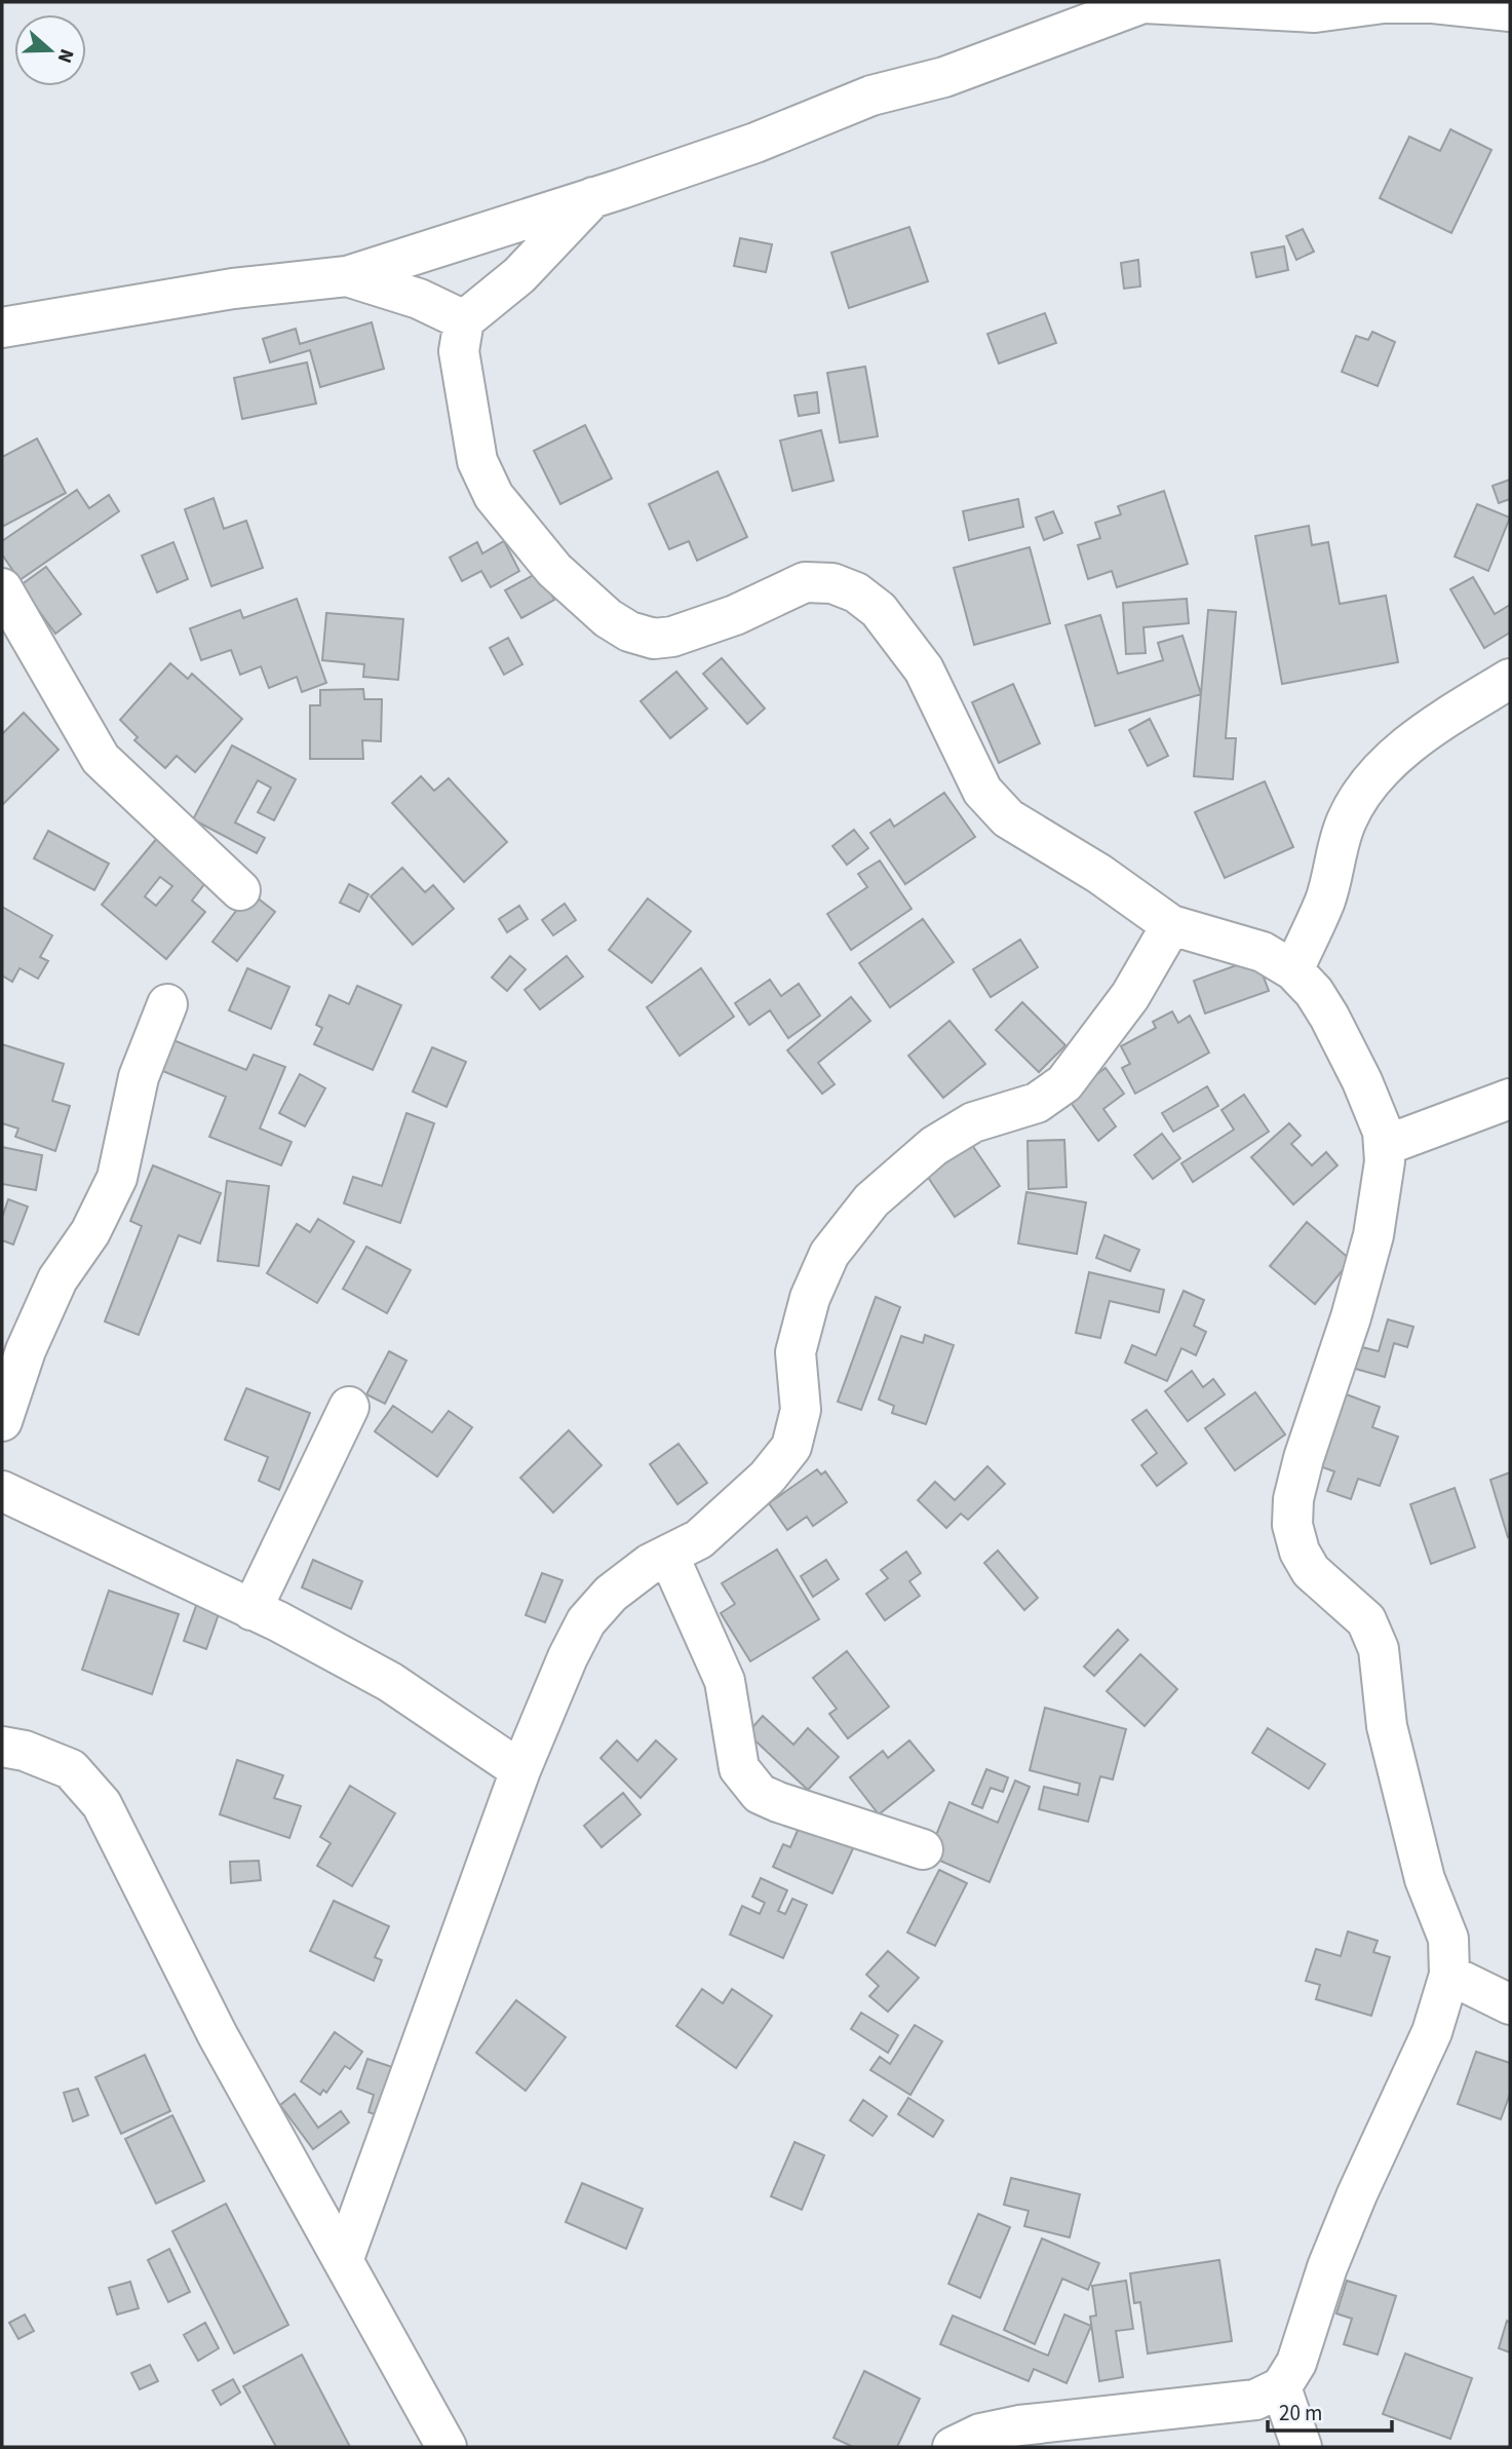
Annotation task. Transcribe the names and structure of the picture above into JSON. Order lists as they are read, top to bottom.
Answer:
{
  "scale_bar": "20 m",
  "north": "right"
}
